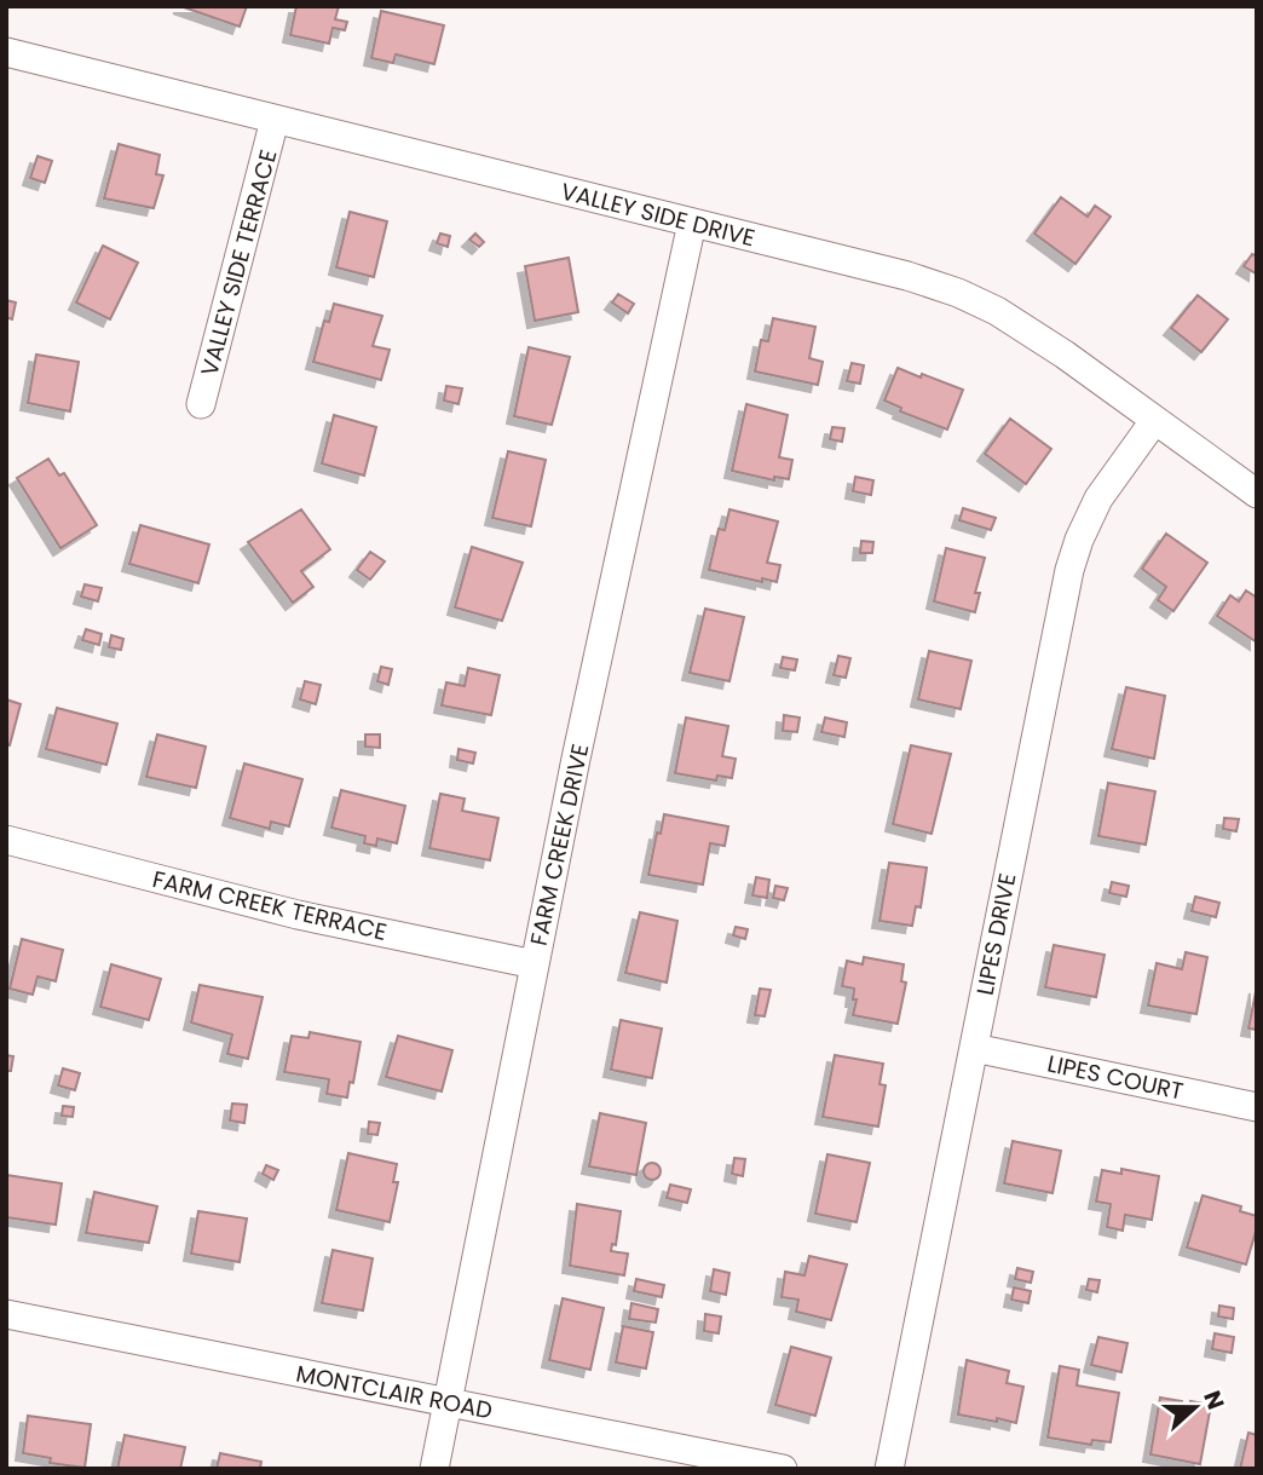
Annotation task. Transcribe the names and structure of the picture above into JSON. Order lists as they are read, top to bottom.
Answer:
{
  "streets": {
    "street": [
      "VALLEY SIDE DRIVE",
      "VALLEY SIDE TERRACE",
      "FARM CREEK DRIVE",
      "FARM CREEK TERRACE",
      "LIPES DRIVE",
      "LIPES COURT",
      "MONTCLAIR ROAD"
    ]
  },
  "crossings": [
    ["VALLEY SIDE DRIVE", "VALLEY SIDE TERRACE"],
    ["VALLEY SIDE DRIVE", "FARM CREEK DRIVE"],
    ["VALLEY SIDE DRIVE", "LIPES DRIVE"],
    ["FARM CREEK DRIVE", "FARM CREEK TERRACE"],
    ["FARM CREEK DRIVE", "MONTCLAIR ROAD"],
    ["LIPES DRIVE", "LIPES COURT"]
  ],
  "north": "right"
}
